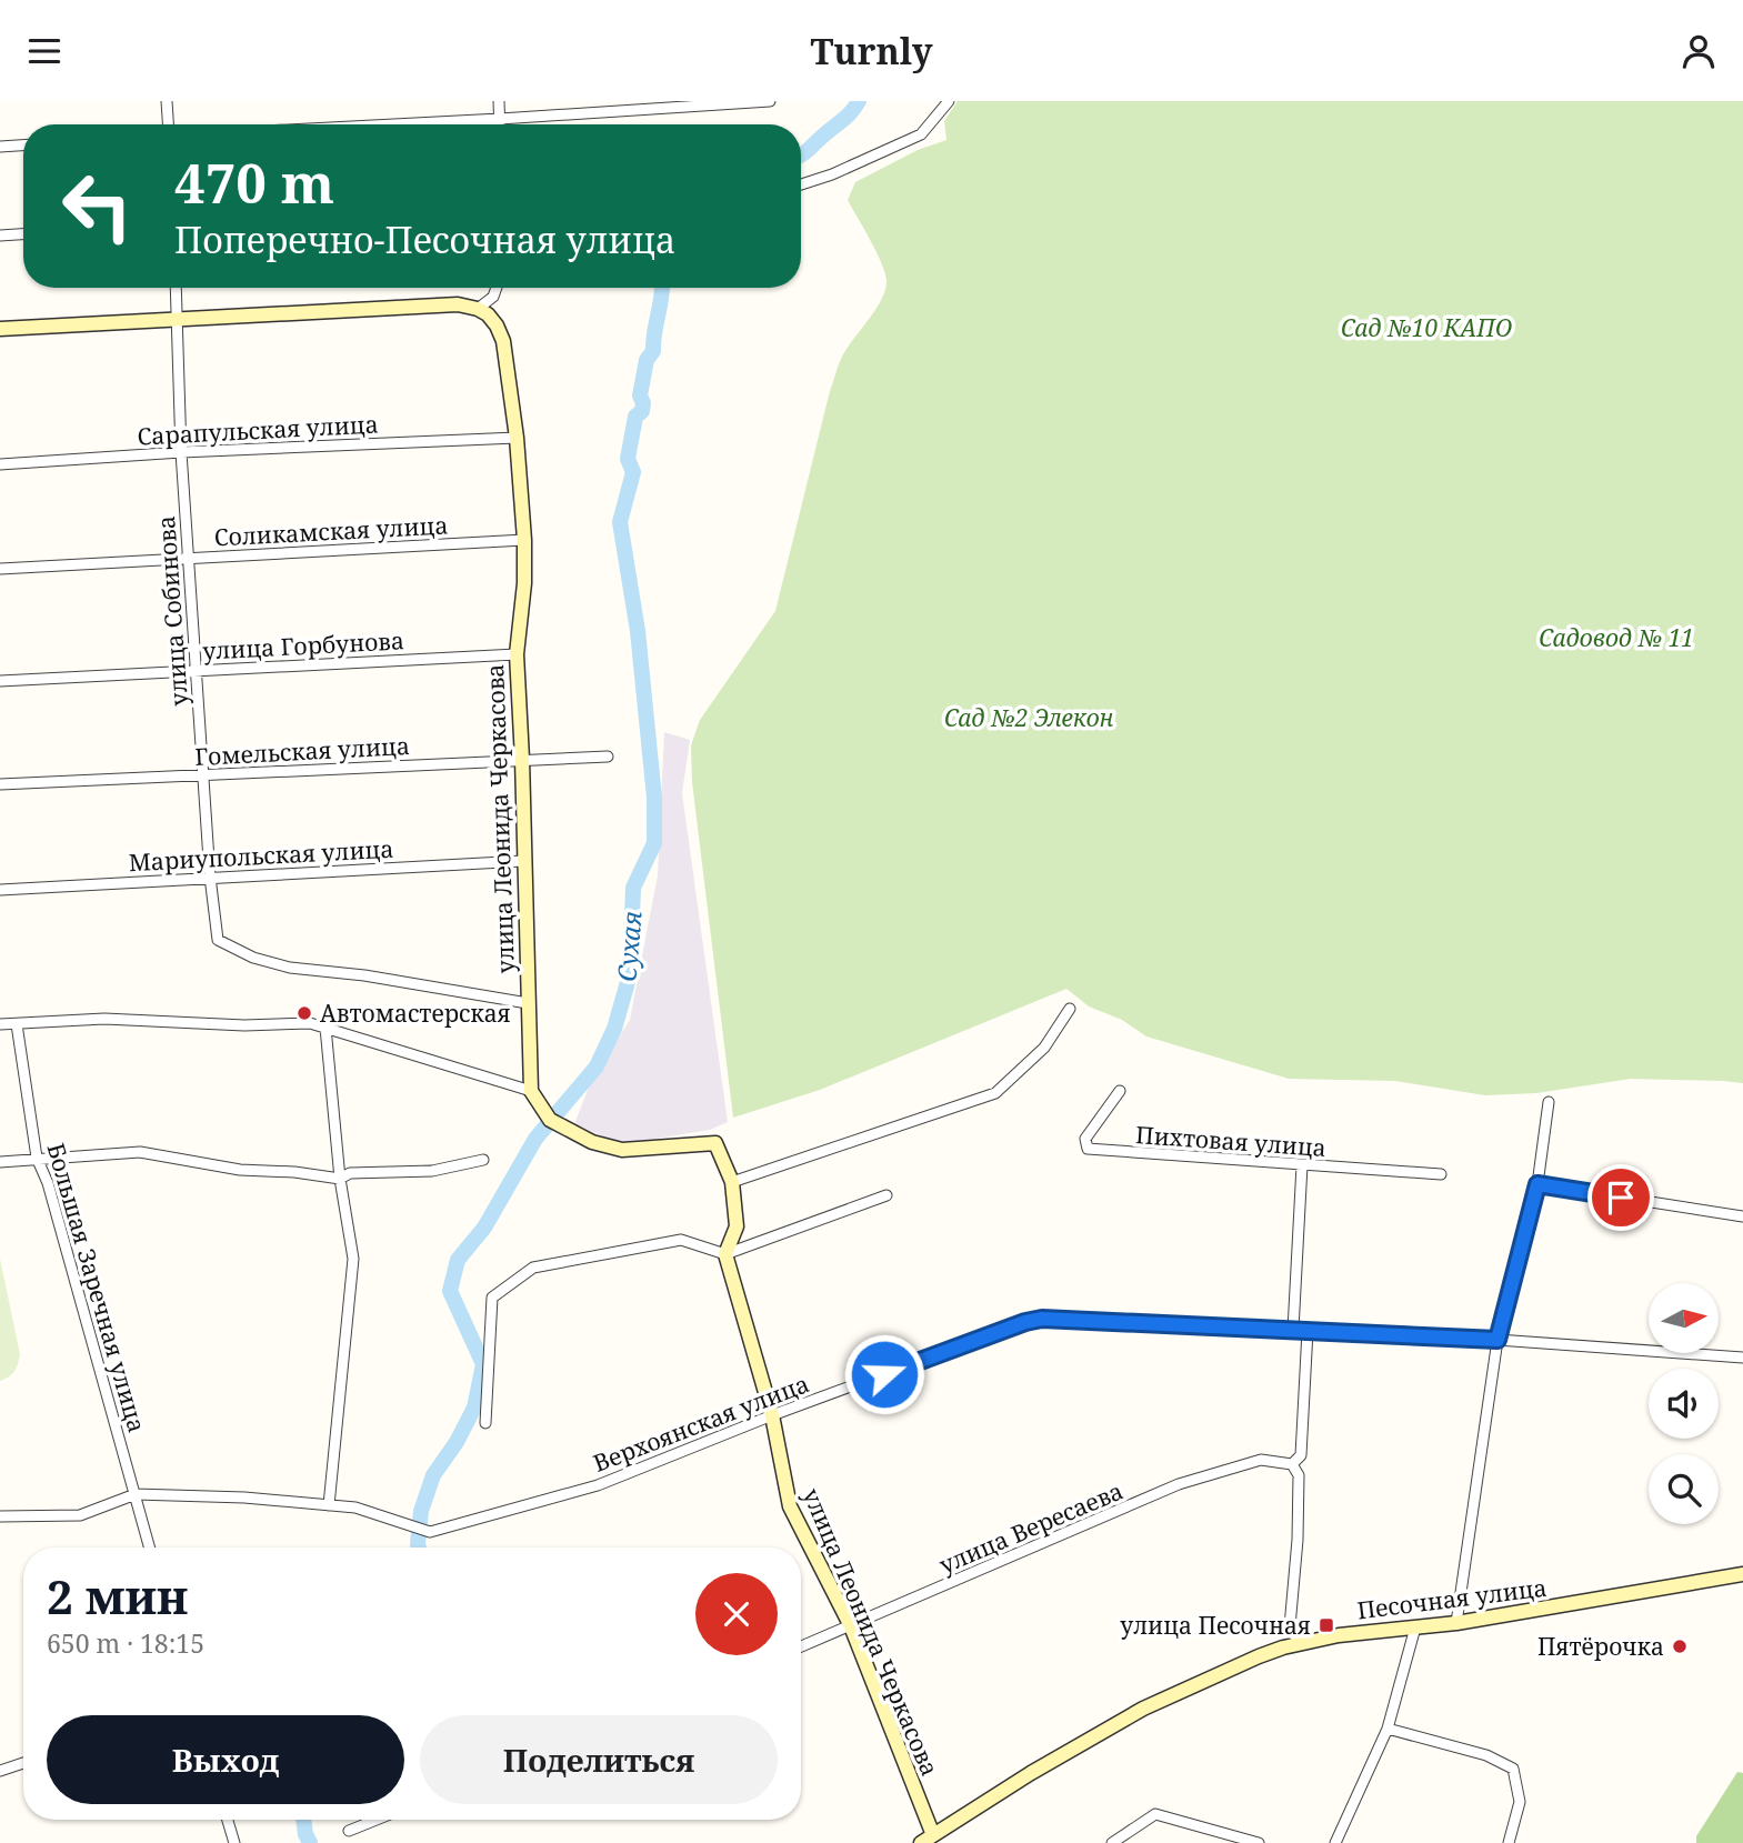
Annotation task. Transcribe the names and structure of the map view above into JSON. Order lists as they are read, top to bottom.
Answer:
{
  "streets": {
    "street": [
      "Сарапульская улица",
      "Соликамская улица",
      "улица Собинова",
      "улица Горбунова",
      "Гомельская улица",
      "улица Леонида Черкасова",
      "Мариупольская улица",
      "Пихтовая улица",
      "Большая Заречная улица",
      "Верхоянская улица",
      "улица Вересаева",
      "Песочная улица"
    ]
  },
  "crossings": [
    ["Сарапульская улица", "улица Собинова"],
    ["Сарапульская улица", "улица Леонида Черкасова"],
    ["Соликамская улица", "улица Собинова"],
    ["Соликамская улица", "улица Леонида Черкасова"],
    ["улица Собинова", "улица Горбунова"],
    ["улица Собинова", "Гомельская улица"],
    ["улица Собинова", "улица Леонида Черкасова"],
    ["улица Собинова", "Мариупольская улица"],
    ["улица Горбунова", "улица Леонида Черкасова"],
    ["Гомельская улица", "улица Леонида Черкасова"],
    ["улица Леонида Черкасова", "Мариупольская улица"],
    ["улица Леонида Черкасова", "Верхоянская улица"],
    ["улица Леонида Черкасова", "улица Вересаева"],
    ["улица Леонида Черкасова", "Песочная улица"],
    ["Большая Заречная улица", "Верхоянская улица"]
  ],
  "water": ["Сухая"],
  "parks": ["Сад №10 КАПО", "Садовод № 11", "Сад №2 Элекон"],
  "places": {
    "other": ["Автомастерская", "Пятёрочка"],
    "transit": ["улица Песочная"]
  },
  "north": "right",
  "page": {
    "header": "Turnly",
    "turn": ["470 m", "Поперечно-Песочная улица"],
    "heading": ["2 мин", "650 m · 18:15"],
    "buttons": ["Выход", "Поделиться"]
  }
}
